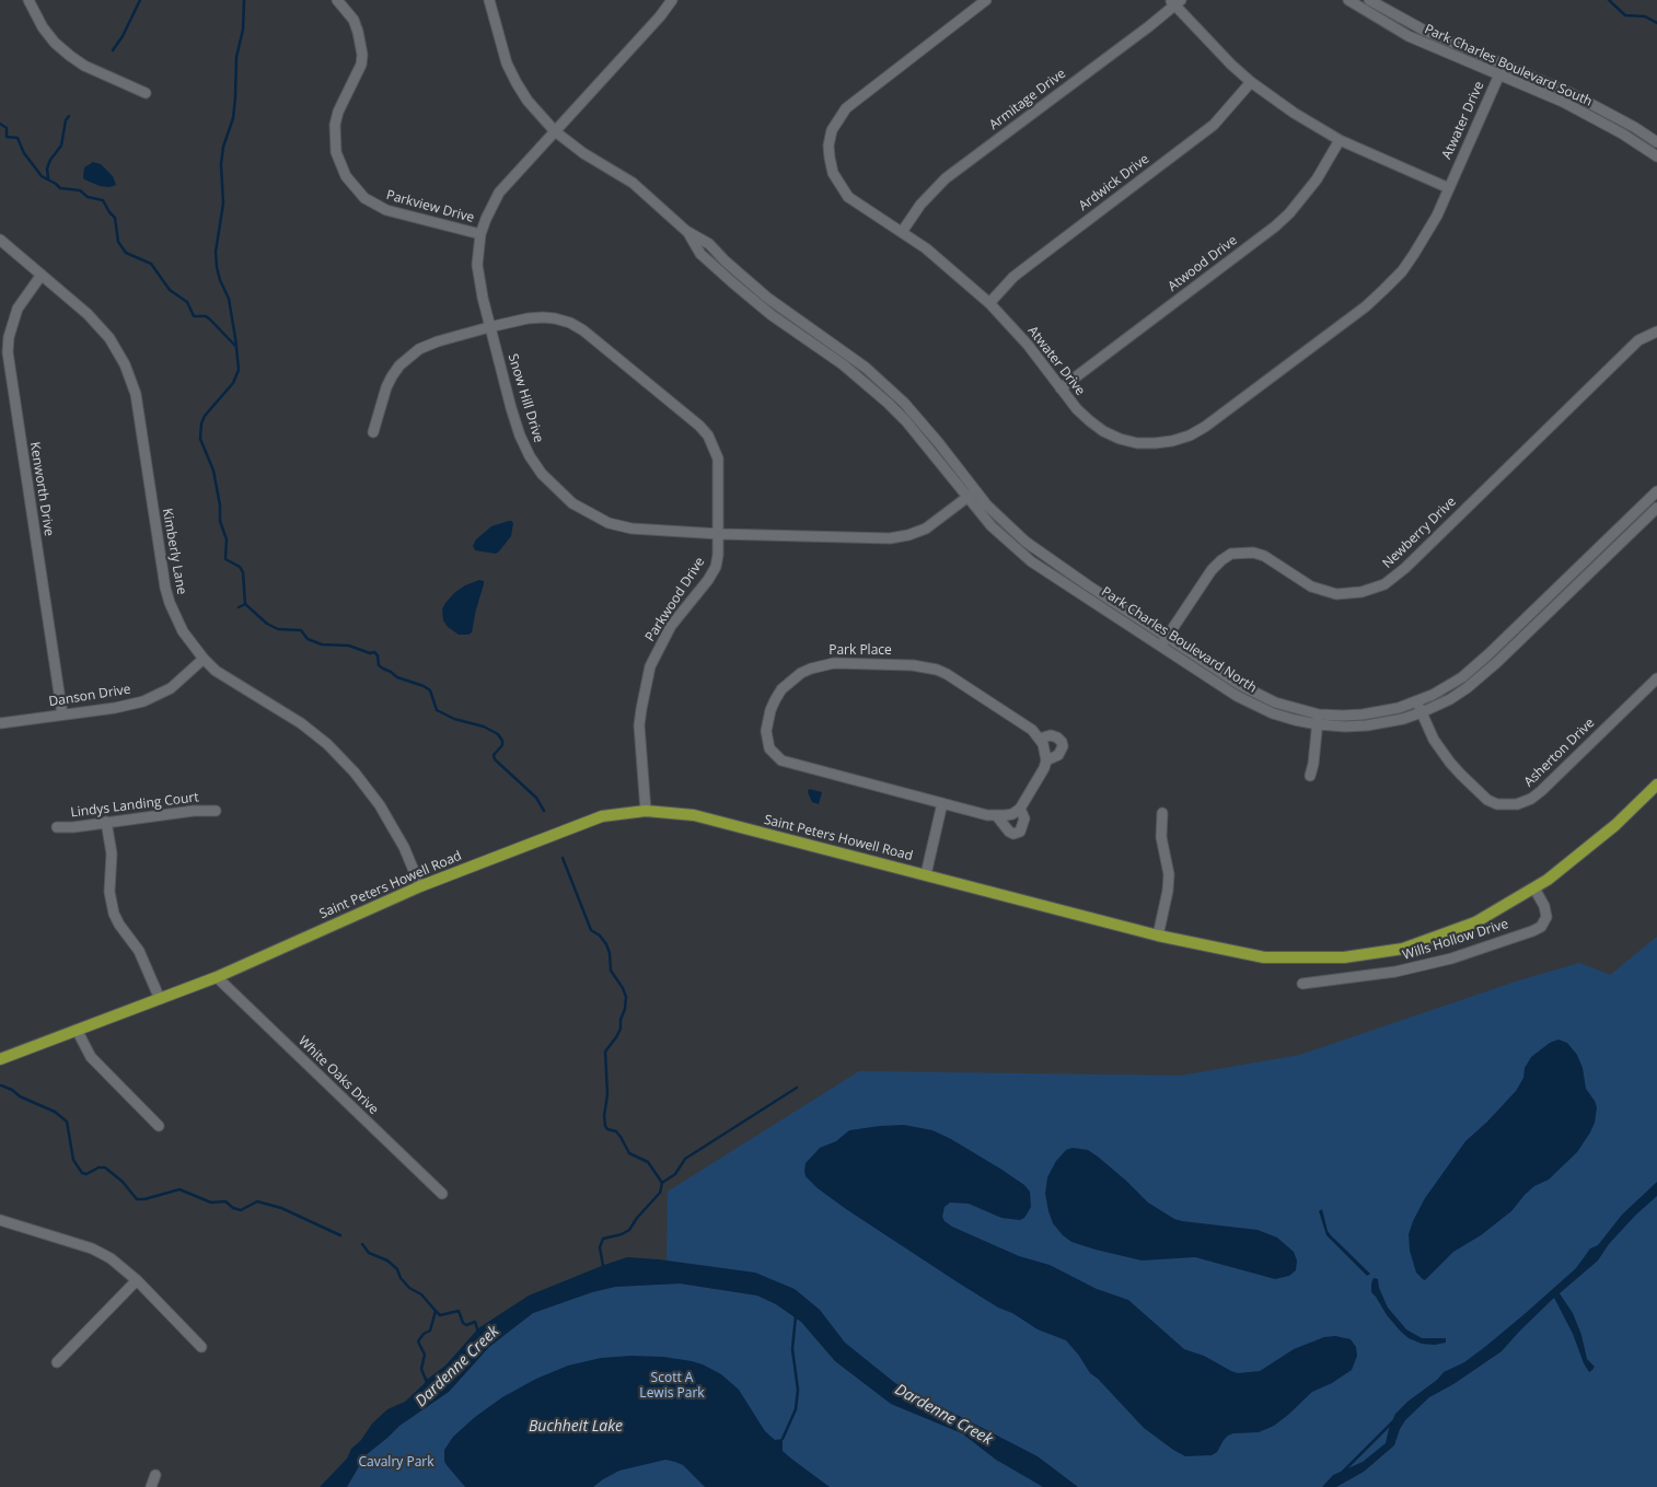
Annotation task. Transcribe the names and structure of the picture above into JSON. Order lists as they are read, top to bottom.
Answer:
{
  "streets": {
    "main road": ["Saint Peters Howell Road"],
    "street": [
      "Park Charles Boulevard South",
      "Armitage Drive",
      "Atwater Drive",
      "Ardwick Drive",
      "Parkview Drive",
      "Atwood Drive",
      "Snow Hill Drive",
      "Kenworth Drive",
      "Newberry Drive",
      "Kimberly Lane",
      "Parkwood Drive",
      "Park Charles Boulevard North",
      "Park Place",
      "Danson Drive",
      "Asherton Drive",
      "Lindys Landing Court",
      "Wills Hollow Drive",
      "White Oaks Drive"
    ]
  },
  "crossings": [
    ["Park Charles Boulevard South", "Atwater Drive"],
    ["Armitage Drive", "Atwater Drive"],
    ["Atwater Drive", "Ardwick Drive"],
    ["Atwater Drive", "Atwood Drive"],
    ["Parkview Drive", "Snow Hill Drive"],
    ["Snow Hill Drive", "Parkwood Drive"],
    ["Snow Hill Drive", "Park Charles Boulevard North"],
    ["Kenworth Drive", "Kimberly Lane"],
    ["Kenworth Drive", "Danson Drive"],
    ["Newberry Drive", "Park Charles Boulevard North"],
    ["Kimberly Lane", "Danson Drive"],
    ["Kimberly Lane", "Saint Peters Howell Road"],
    ["Parkwood Drive", "Saint Peters Howell Road"],
    ["Park Charles Boulevard North", "Asherton Drive"],
    ["Saint Peters Howell Road", "Wills Hollow Drive"],
    ["Saint Peters Howell Road", "White Oaks Drive"]
  ],
  "water": ["Dardenne Creek", "Buchheit Lake"],
  "parks": ["Scott A Lewis Park", "Cavalry Park"]
}
